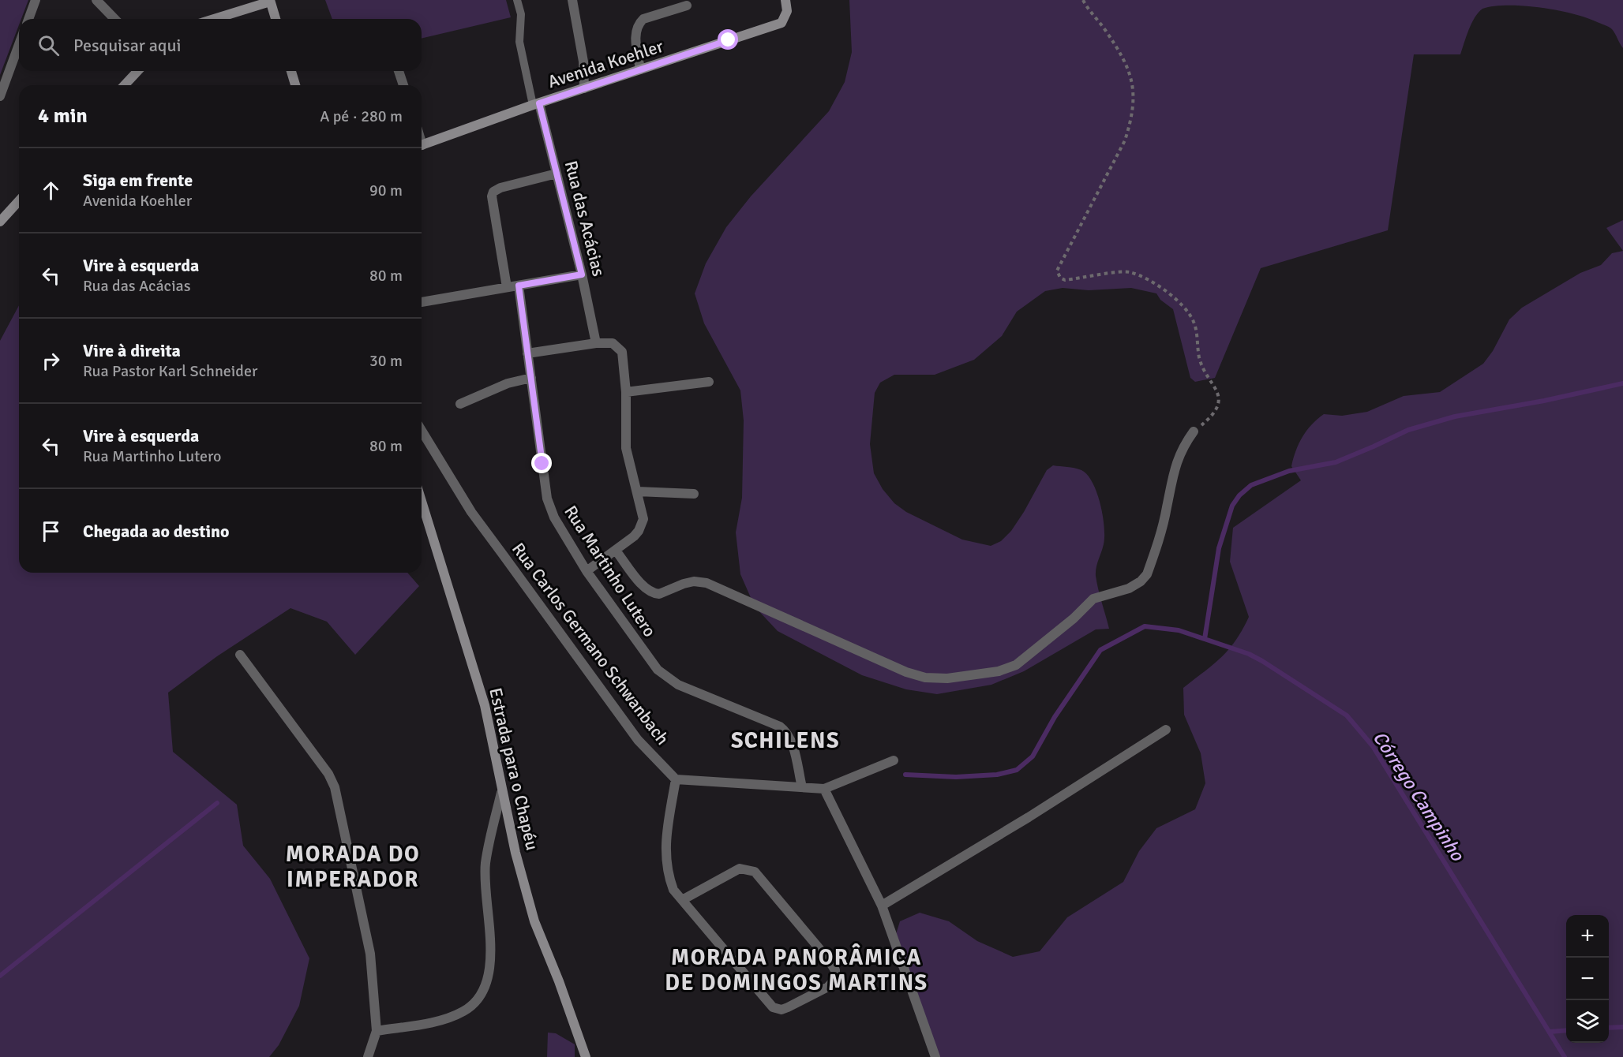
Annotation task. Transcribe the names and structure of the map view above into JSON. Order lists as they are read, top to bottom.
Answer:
{
  "streets": {
    "street": [
      "Avenida Koehler",
      "Rua das Acácias",
      "Rua Martinho Lutero",
      "Rua Carlos Germano Schwanbach",
      "Estrada para o Chapéu"
    ]
  },
  "crossings": [
    ["Avenida Koehler", "Rua das Acácias"]
  ],
  "districts": ["SCHILENS", "MORADA DO IMPERADOR", "MORADA PANORÂMICA DE DOMINGOS MARTINS"],
  "water": ["Córrego Campinho"],
  "page": {
    "search": "Pesquisar aqui",
    "heading": ["4 min", "A pé · 280 m"],
    "list": [
      ["Siga em frente", "Avenida Koehler", "90 m"],
      ["Vire à esquerda", "Rua das Acácias", "80 m"],
      ["Vire à direita", "Rua Pastor Karl Schneider", "30 m"],
      ["Vire à esquerda", "Rua Martinho Lutero", "80 m"],
      "Chegada ao destino"
    ],
    "map_buttons": ["+", "−"]
  }
}
